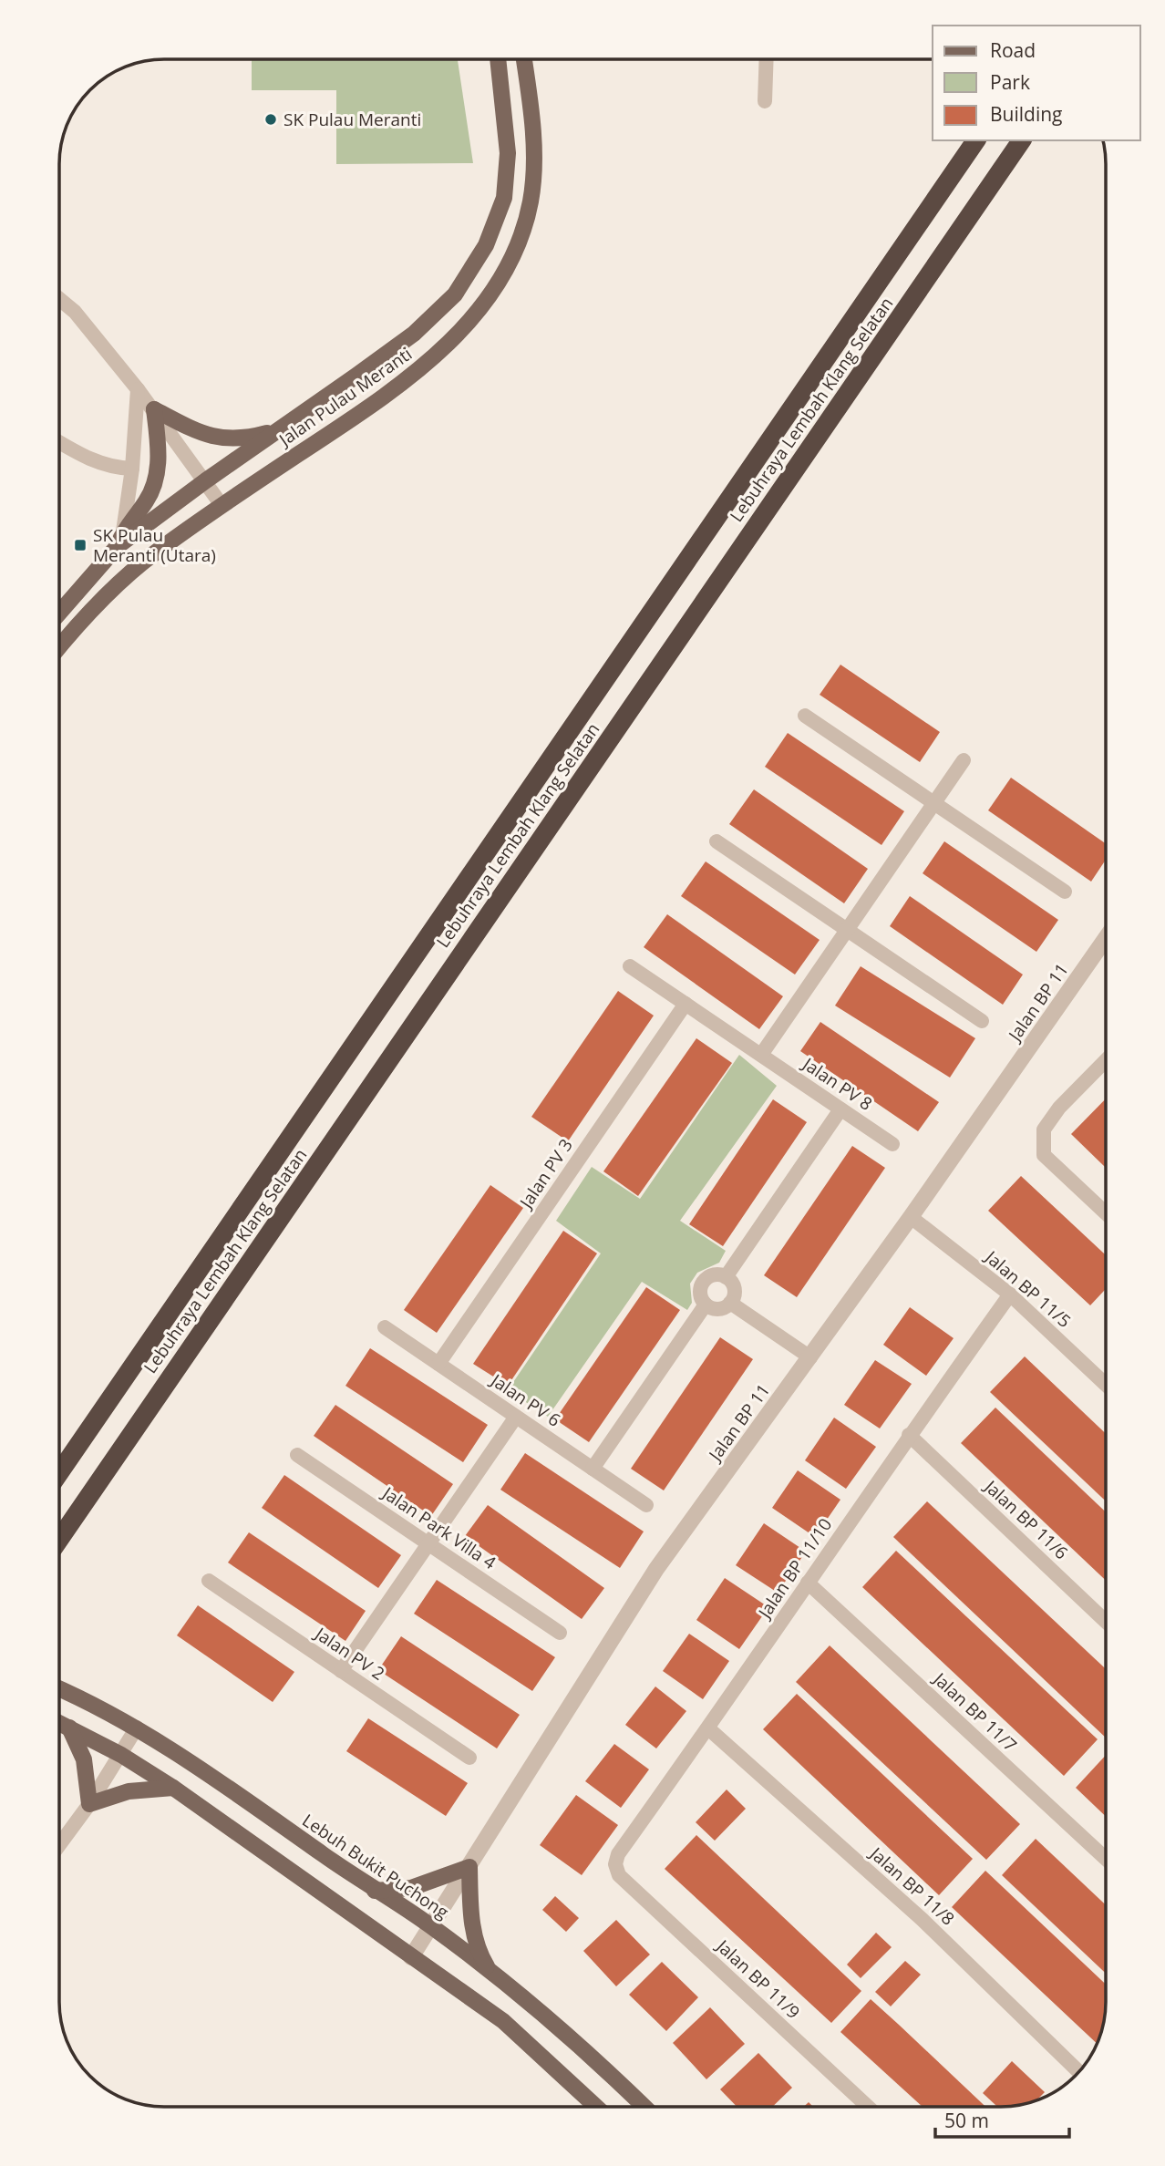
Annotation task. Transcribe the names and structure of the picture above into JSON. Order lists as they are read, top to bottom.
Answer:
{
  "streets": {
    "highway": ["Lebuhraya Lembah Klang Selatan"],
    "main road": ["Jalan Pulau Meranti", "Lebuh Bukit Puchong"],
    "street": [
      "Jalan BP 11",
      "Jalan PV 8",
      "Jalan PV 3",
      "Jalan BP 11/5",
      "Jalan PV 6",
      "Jalan BP 11/6",
      "Jalan Park Villa 4",
      "Jalan BP 11/10",
      "Jalan PV 2",
      "Jalan BP 11/7",
      "Jalan BP 11/8",
      "Jalan BP 11/9"
    ]
  },
  "crossings": [
    ["Jalan BP 11", "Jalan BP 11/5"],
    ["Jalan BP 11", "Lebuh Bukit Puchong"],
    ["Jalan PV 8", "Jalan PV 3"],
    ["Jalan PV 3", "Jalan PV 6"],
    ["Jalan BP 11/5", "Jalan BP 11/10"],
    ["Jalan BP 11/6", "Jalan BP 11/10"],
    ["Jalan BP 11/10", "Jalan BP 11/7"],
    ["Jalan BP 11/10", "Jalan BP 11/8"],
    ["Jalan BP 11/10", "Jalan BP 11/9"]
  ],
  "places": {
    "other": ["SK Pulau Meranti"],
    "transit": ["SK Pulau Meranti (Utara)"]
  },
  "legend": ["Road", "Park", "Building"],
  "scale_bar": "50 m"
}
